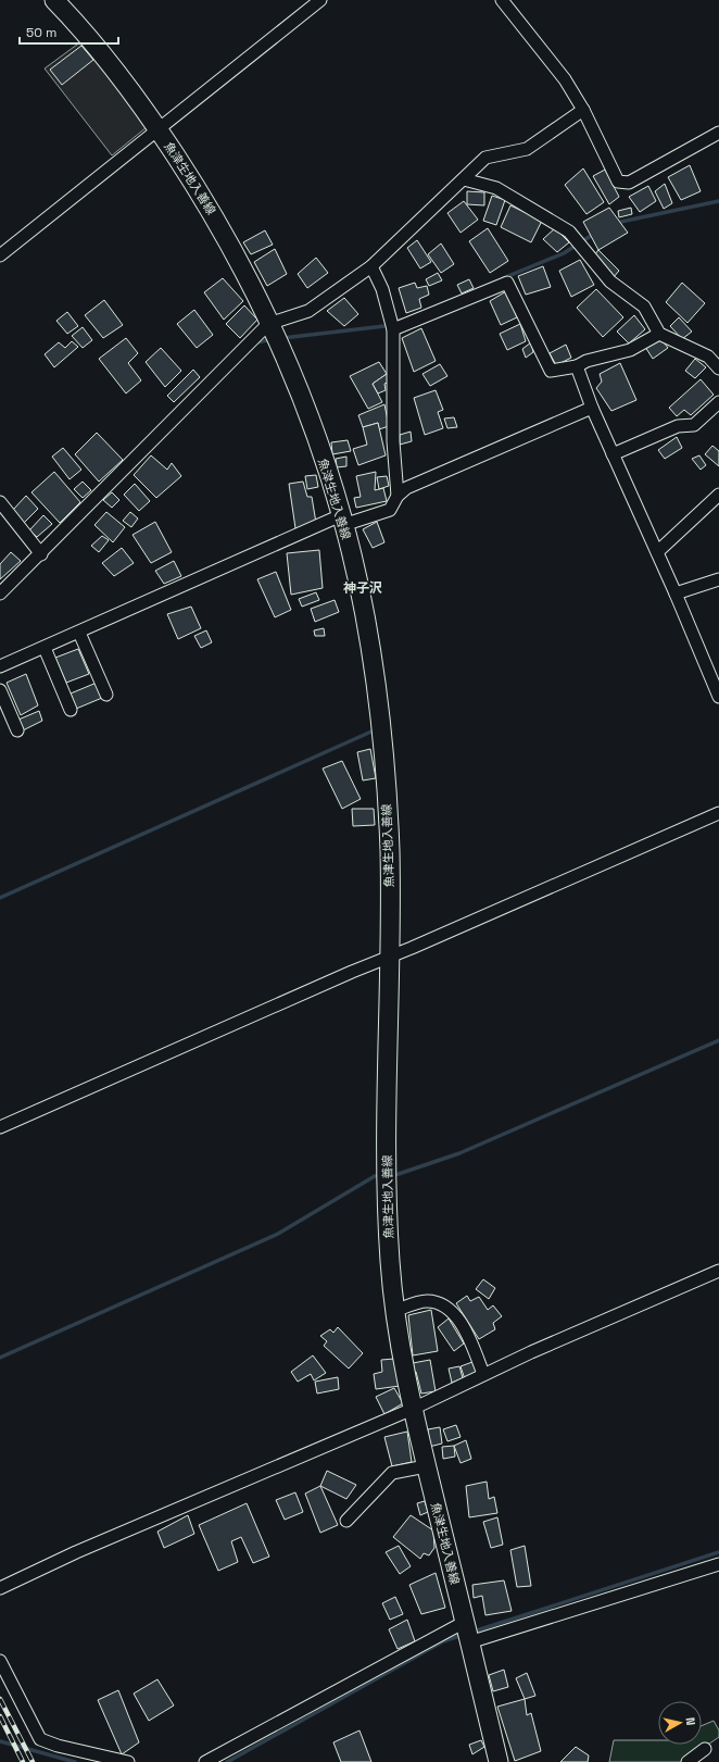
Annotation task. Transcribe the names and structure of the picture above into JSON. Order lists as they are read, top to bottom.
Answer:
{
  "streets": {
    "main road": ["魚津生地入善線"]
  },
  "districts": ["神子沢"],
  "scale_bar": "50 m",
  "north": "right"
}
